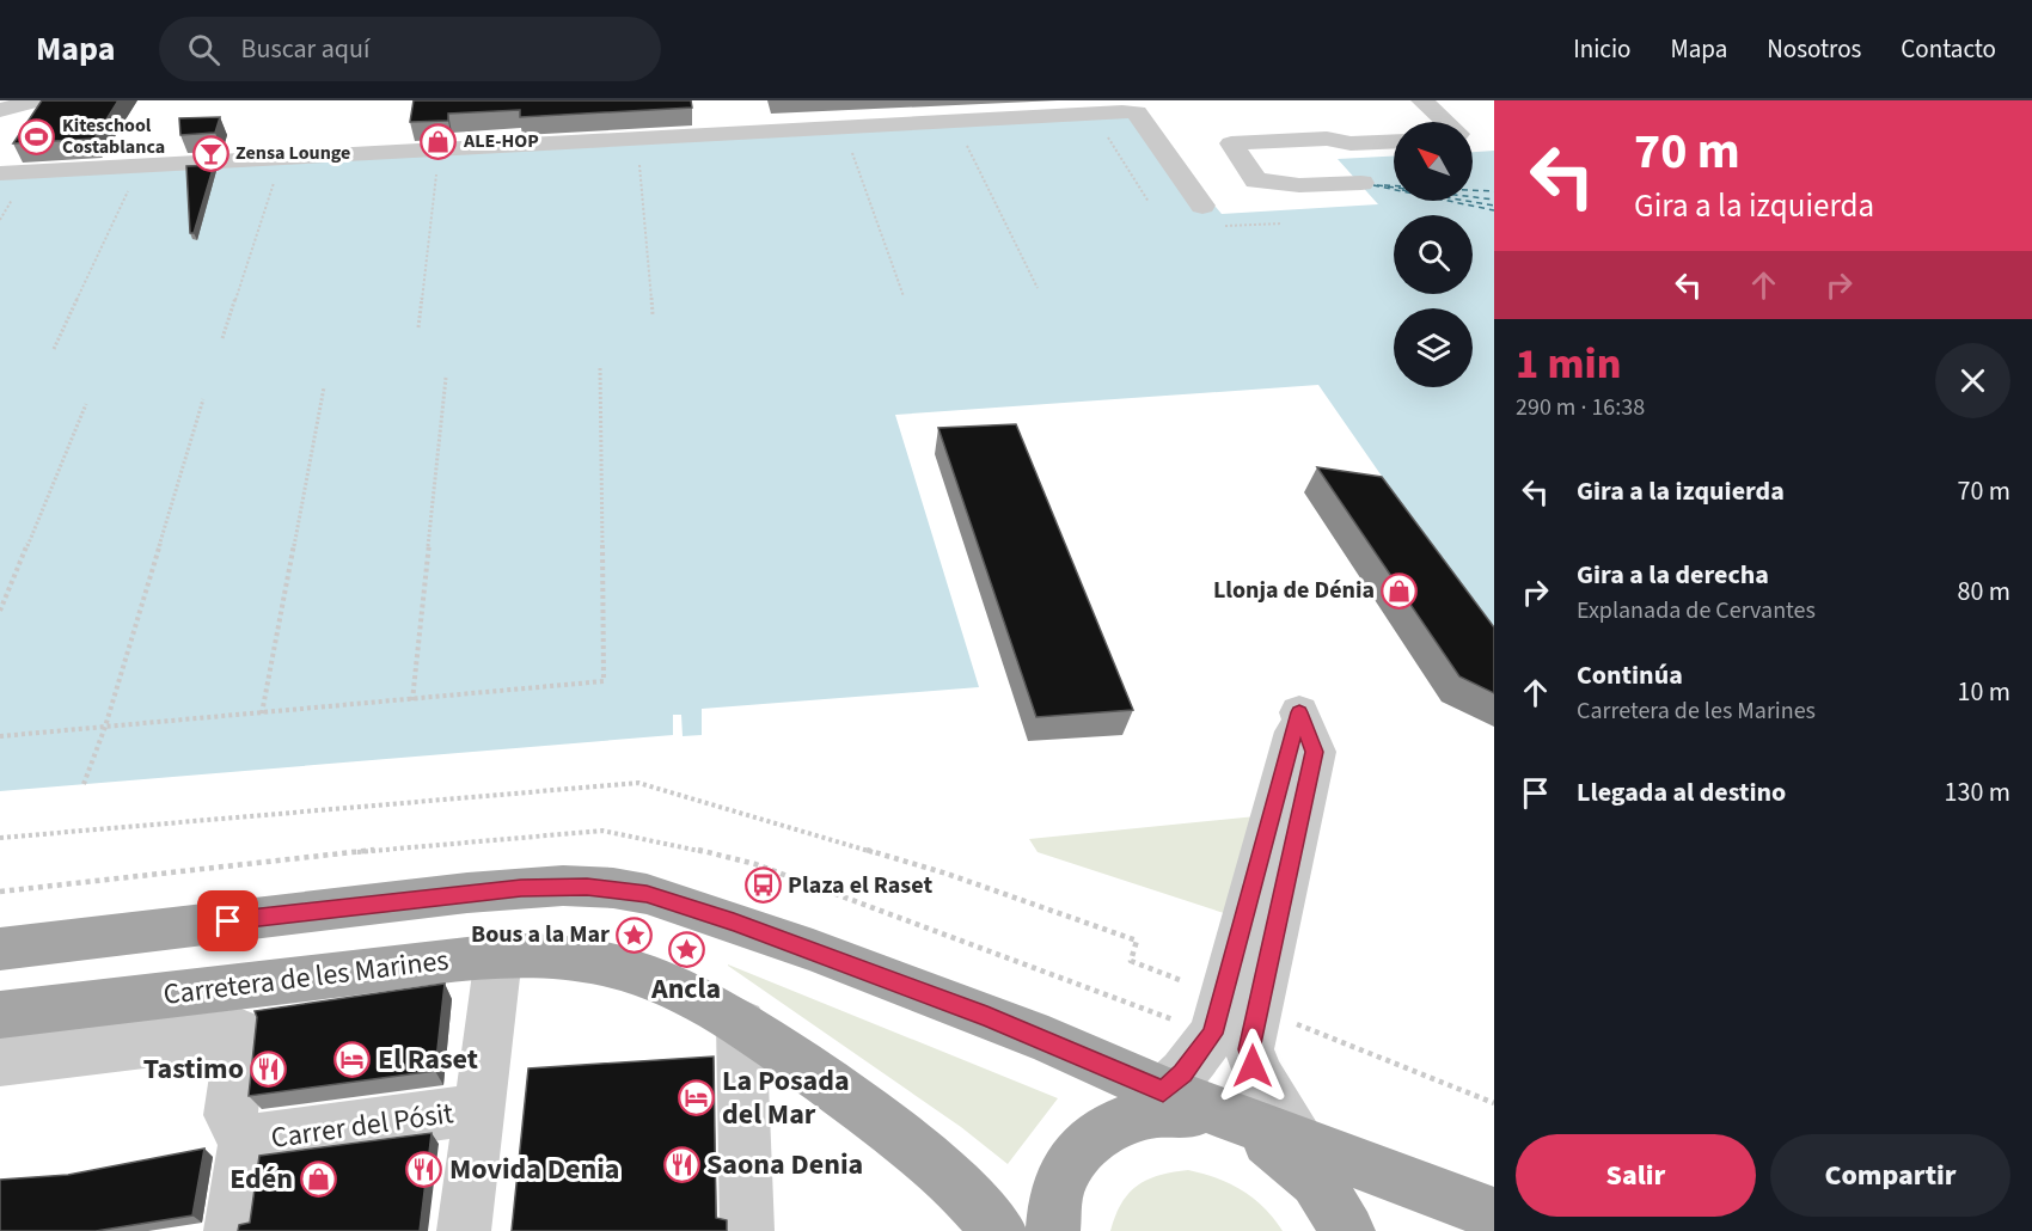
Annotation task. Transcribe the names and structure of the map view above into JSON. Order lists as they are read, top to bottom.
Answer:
{
  "streets": {
    "main road": ["Carretera de les Marines"],
    "street": ["Carrer del Pósit"]
  },
  "places": {
    "sports": ["Kiteschool Costablanca"],
    "shop": ["ALE-HOP", "Llonja de Dénia", "Edén"],
    "bar": ["Zensa Lounge"],
    "bus stop": ["Plaza el Raset"],
    "place": ["Bous a la Mar", "Ancla"],
    "hotel": ["El Raset", "La Posada del Mar"],
    "restaurant": ["Tastimo", "Saona Denia", "Movida Denia"]
  },
  "north": "top left",
  "page": {
    "header": "Mapa",
    "search": "Buscar aquí",
    "nav": [
      "Inicio",
      "Mapa",
      "Nosotros",
      "Contacto"
    ],
    "turn": ["70 m", "Gira a la izquierda"],
    "heading": ["1 min", "290 m · 16:38"],
    "list": [
      {
        "name": "Gira a la izquierda",
        "value": "70 m"
      },
      {
        "name": "Gira a la derecha",
        "note": "Explanada de Cervantes",
        "value": "80 m"
      },
      {
        "name": "Continúa",
        "note": "Carretera de les Marines",
        "value": "10 m"
      },
      {
        "name": "Llegada al destino",
        "value": "130 m"
      }
    ],
    "buttons": ["Salir", "Compartir"]
  }
}
